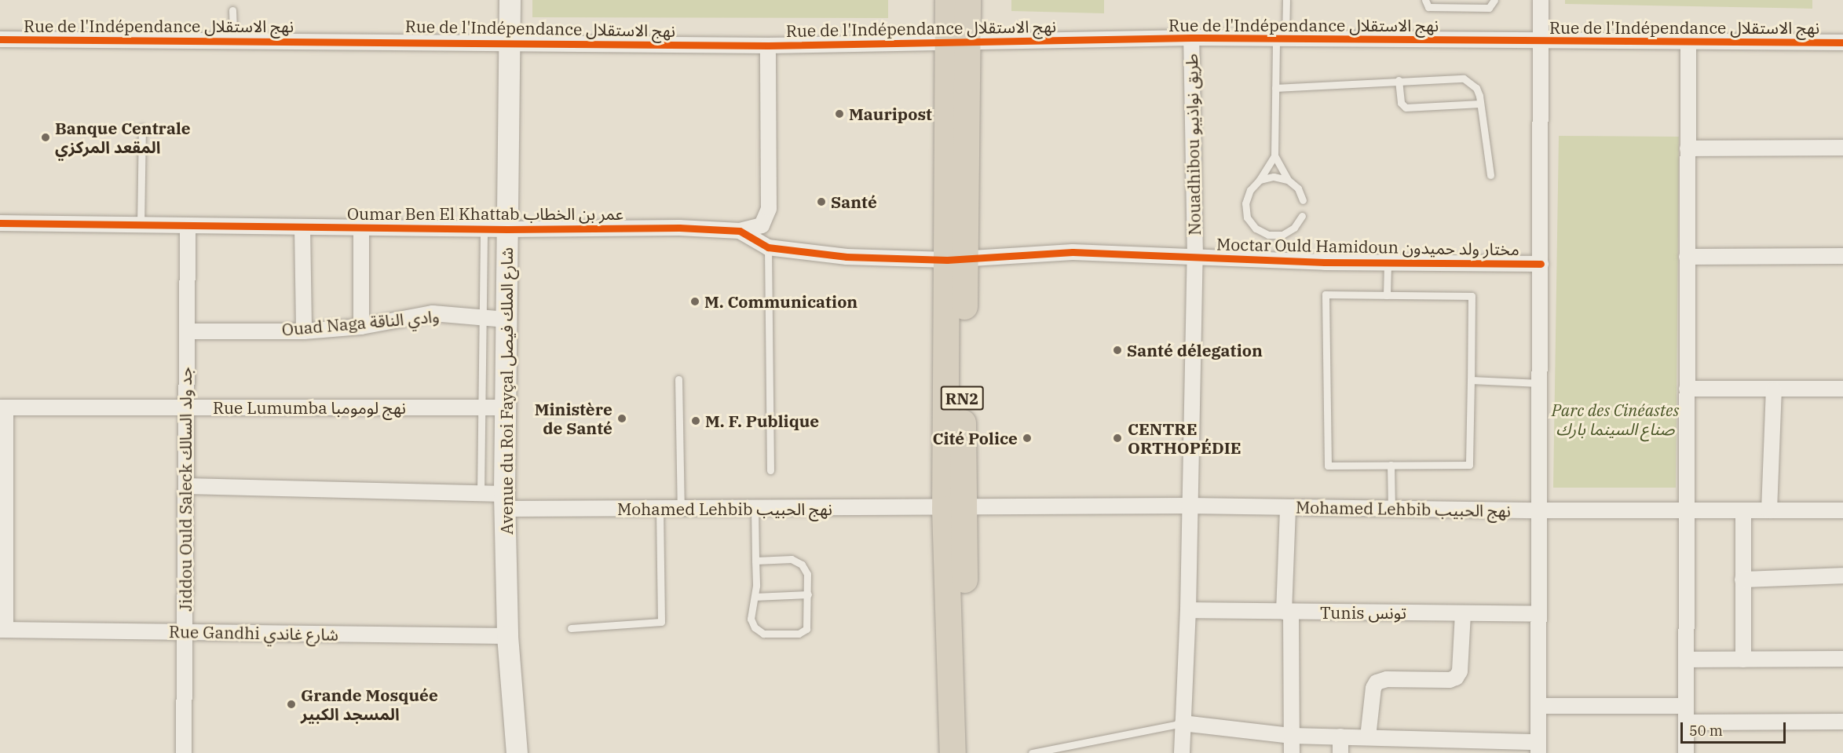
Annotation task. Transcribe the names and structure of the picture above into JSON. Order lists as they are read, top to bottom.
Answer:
{
  "streets": {
    "highway": ["RN2"],
    "street": [
      "Rue de l'Indépendance نهج الاستقلال",
      "Nouadhibou طريق نواذيبو",
      "Oumar Ben El Khattab عمر بن الخطاب",
      "Moctar Ould Hamidoun مختار ولد حميدون",
      "Ouad Naga وادي الناقة",
      "Avenue du Roi Fayçal شارع الملك فيصل",
      "Rue Lumumba نهج لومومبا",
      "Jiddou Ould Saleck جد ولد السالك",
      "Mohamed Lehbib نهج الحبيب",
      "Tunis تونس",
      "Rue Gandhi شارع غاندي"
    ]
  },
  "crossings": [
    ["Rue de l'Indépendance نهج الاستقلال", "Nouadhibou طريق نواذيبو"],
    ["Rue de l'Indépendance نهج الاستقلال", "Avenue du Roi Fayçal شارع الملك فيصل"],
    ["Rue de l'Indépendance نهج الاستقلال", "RN2"],
    ["Nouadhibou طريق نواذيبو", "Moctar Ould Hamidoun مختار ولد حميدون"],
    ["Nouadhibou طريق نواذيبو", "Mohamed Lehbib نهج الحبيب"],
    ["Nouadhibou طريق نواذيبو", "Tunis تونس"],
    ["Oumar Ben El Khattab عمر بن الخطاب", "Moctar Ould Hamidoun مختار ولد حميدون"],
    ["Oumar Ben El Khattab عمر بن الخطاب", "Avenue du Roi Fayçal شارع الملك فيصل"],
    ["Oumar Ben El Khattab عمر بن الخطاب", "RN2"],
    ["Oumar Ben El Khattab عمر بن الخطاب", "Jiddou Ould Saleck جد ولد السالك"],
    ["Moctar Ould Hamidoun مختار ولد حميدون", "RN2"],
    ["Ouad Naga وادي الناقة", "Avenue du Roi Fayçal شارع الملك فيصل"],
    ["Ouad Naga وادي الناقة", "Jiddou Ould Saleck جد ولد السالك"],
    ["Avenue du Roi Fayçal شارع الملك فيصل", "Rue Lumumba نهج لومومبا"],
    ["Avenue du Roi Fayçal شارع الملك فيصل", "Mohamed Lehbib نهج الحبيب"],
    ["Avenue du Roi Fayçal شارع الملك فيصل", "Rue Gandhi شارع غاندي"],
    ["RN2", "Mohamed Lehbib نهج الحبيب"],
    ["Rue Lumumba نهج لومومبا", "Jiddou Ould Saleck جد ولد السالك"],
    ["Jiddou Ould Saleck جد ولد السالك", "Mohamed Lehbib نهج الحبيب"],
    ["Jiddou Ould Saleck جد ولد السالك", "Rue Gandhi شارع غاندي"]
  ],
  "parks": ["Parc des Cinéastes صناع السينما بارك"],
  "places": [
    "Mauripost",
    "Banque Centrale المقعد المركزي",
    "Santé",
    "M. Communication",
    "Santé délegation",
    "Ministère de Santé",
    "M. F. Publique",
    "Cité Police",
    "CENTRE ORTHOPÉDIE",
    "Grande Mosquée المسجد الكبير"
  ],
  "scale_bar": "50 m"
}
